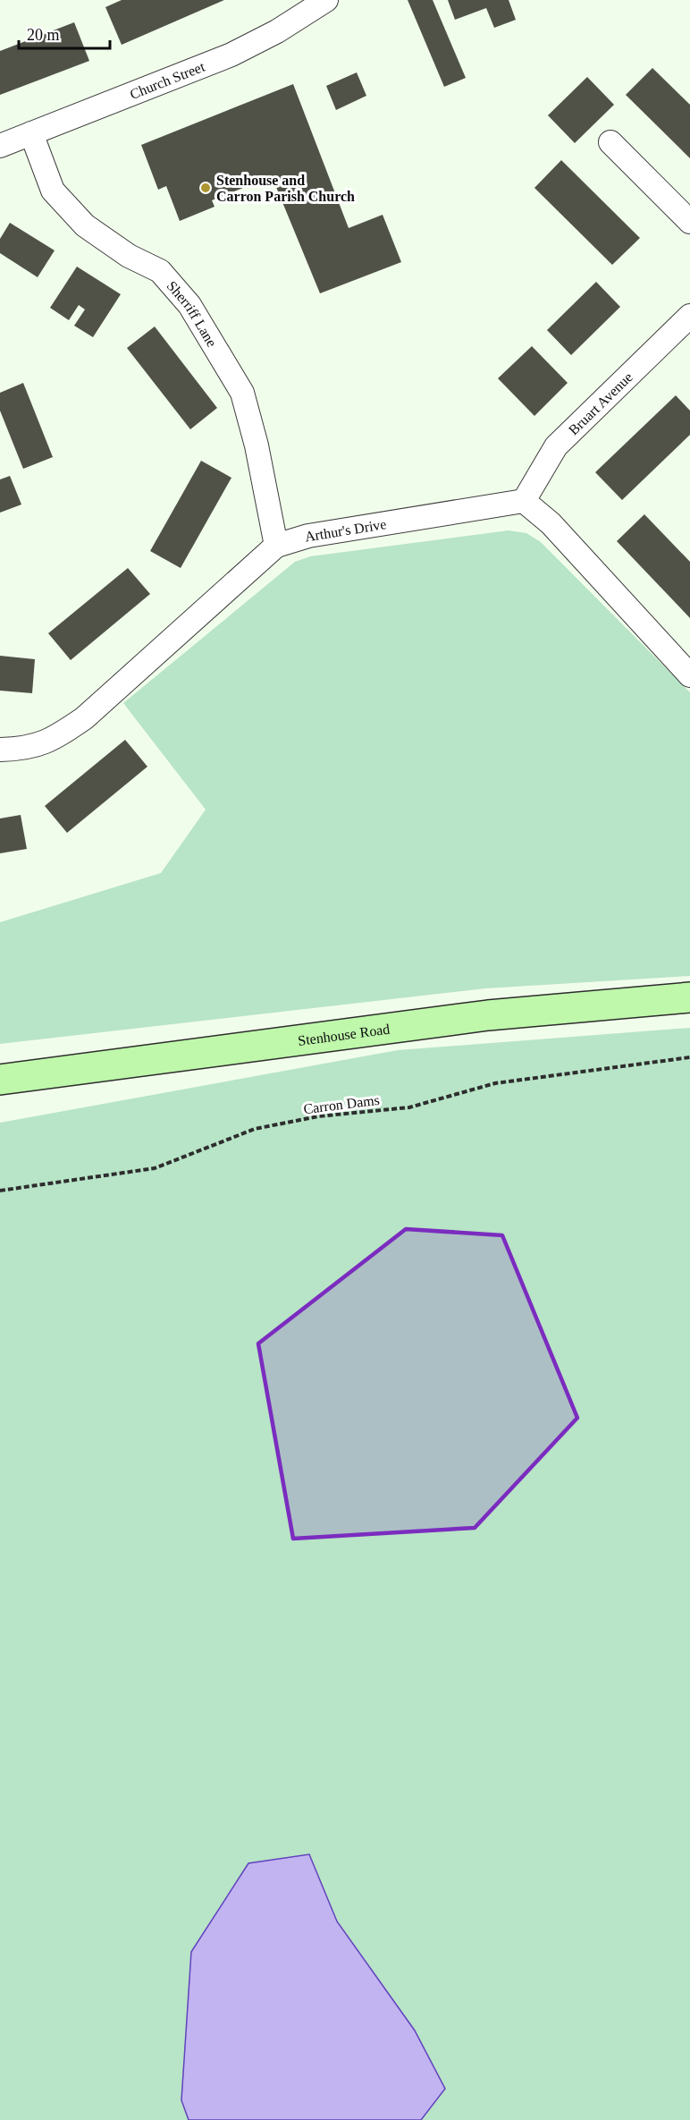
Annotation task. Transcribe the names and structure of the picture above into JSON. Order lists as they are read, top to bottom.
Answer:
{
  "streets": {
    "street": [
      "Church Street",
      "Sherriff Lane",
      "Bruart Avenue",
      "Arthur's Drive",
      "Stenhouse Road"
    ],
    "path": ["Carron Dams"]
  },
  "crossings": [
    ["Church Street", "Sherriff Lane"],
    ["Sherriff Lane", "Arthur's Drive"],
    ["Bruart Avenue", "Arthur's Drive"]
  ],
  "places": ["Stenhouse and Carron Parish Church"],
  "scale_bar": "20 m"
}
